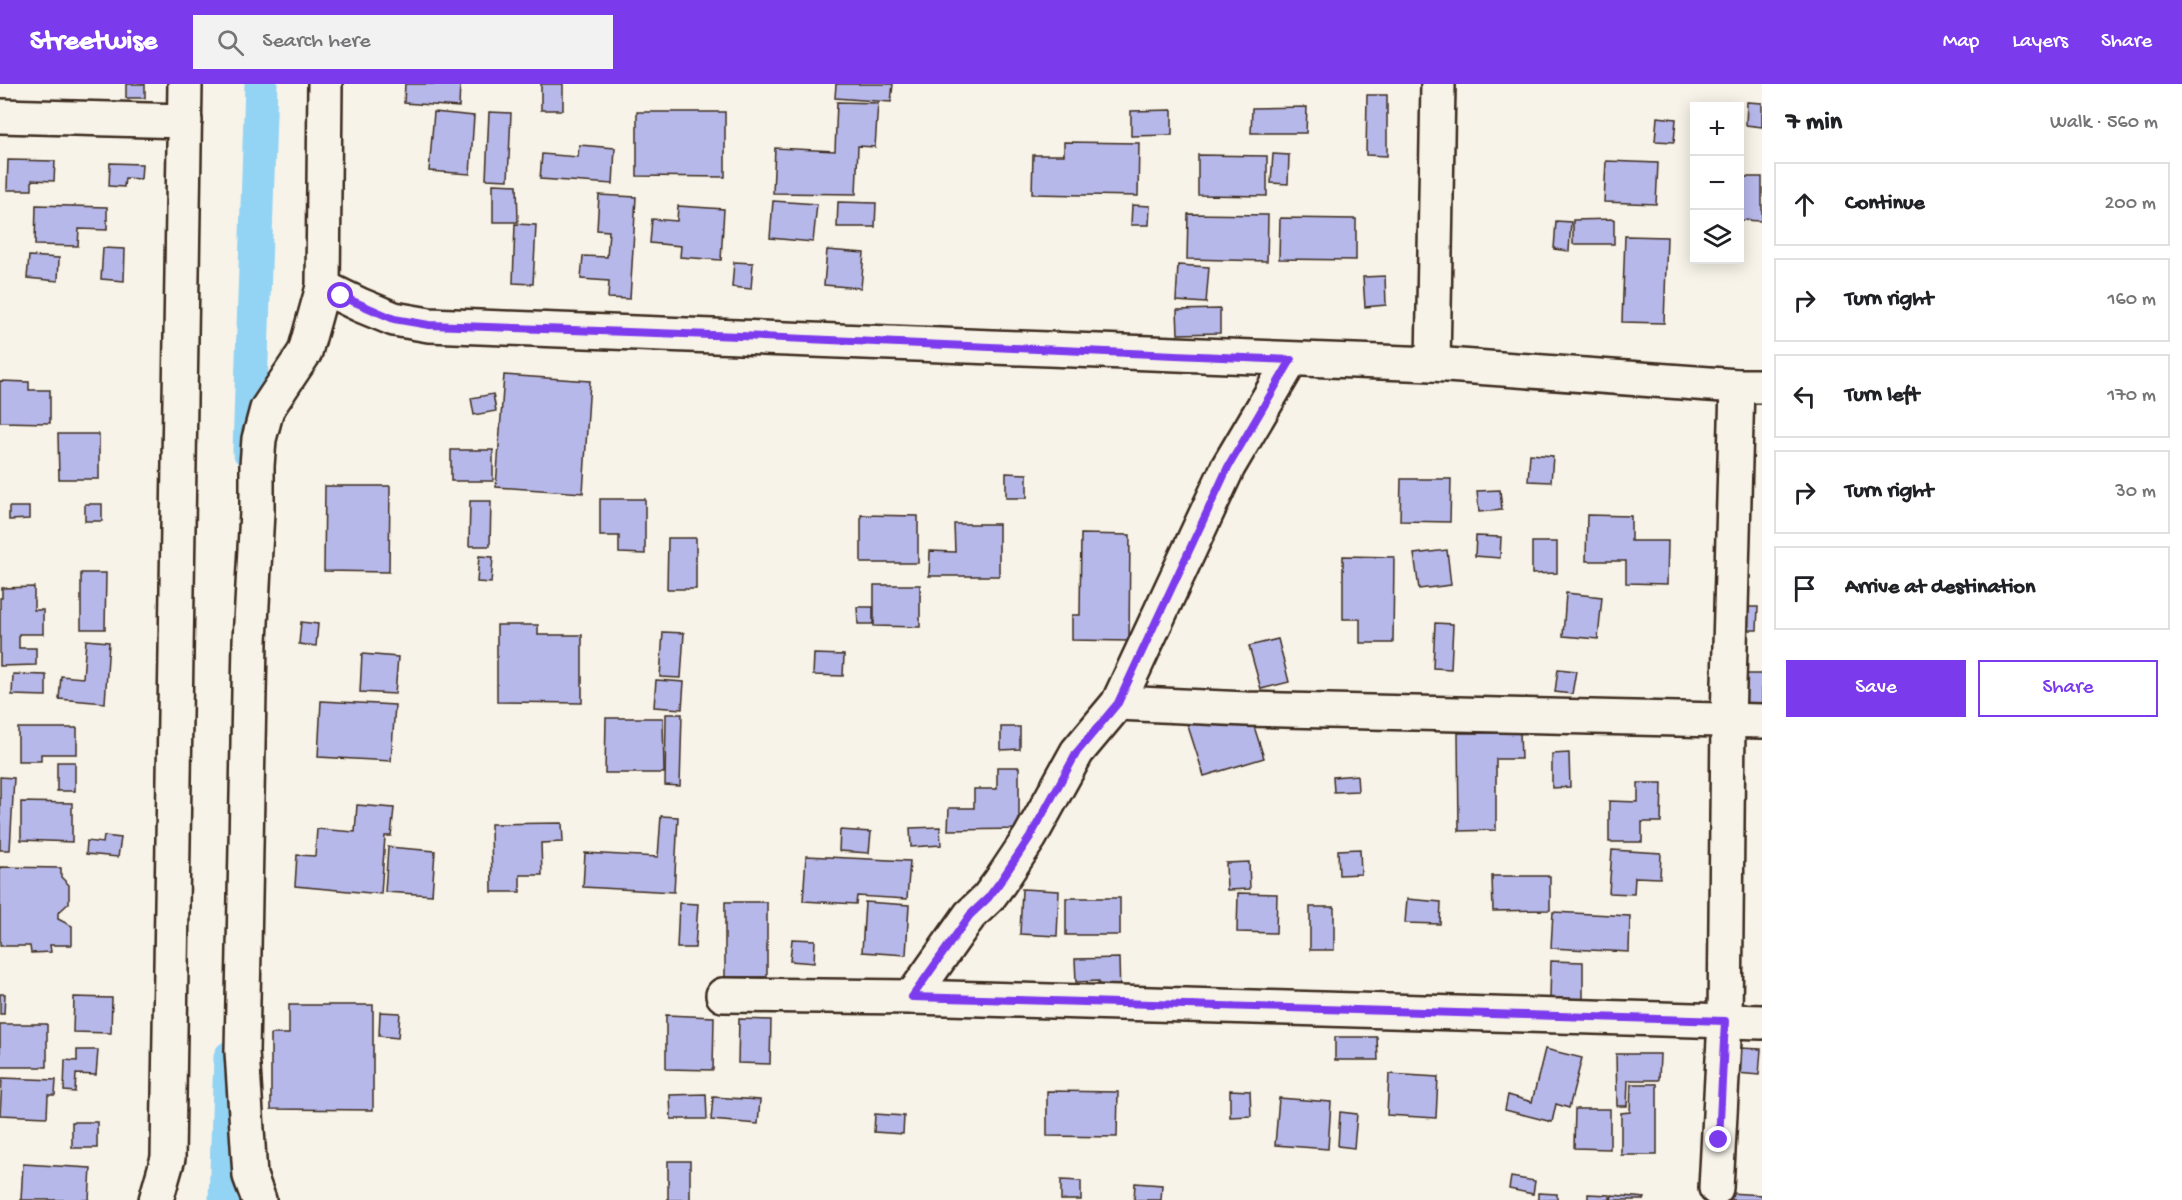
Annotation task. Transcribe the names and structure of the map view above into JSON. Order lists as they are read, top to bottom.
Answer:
{
  "page": {
    "header": "Streetwise",
    "search": "Search here",
    "nav": ["Map", "Layers", "Share"],
    "heading": ["7 min", "Walk · 560 m"],
    "map_buttons": ["+", "−"],
    "list": [
      ["Continue", "200 m"],
      ["Turn right", "160 m"],
      ["Turn left", "170 m"],
      ["Turn right", "30 m"],
      "Arrive at destination"
    ],
    "buttons": ["Save", "Share"]
  }
}
